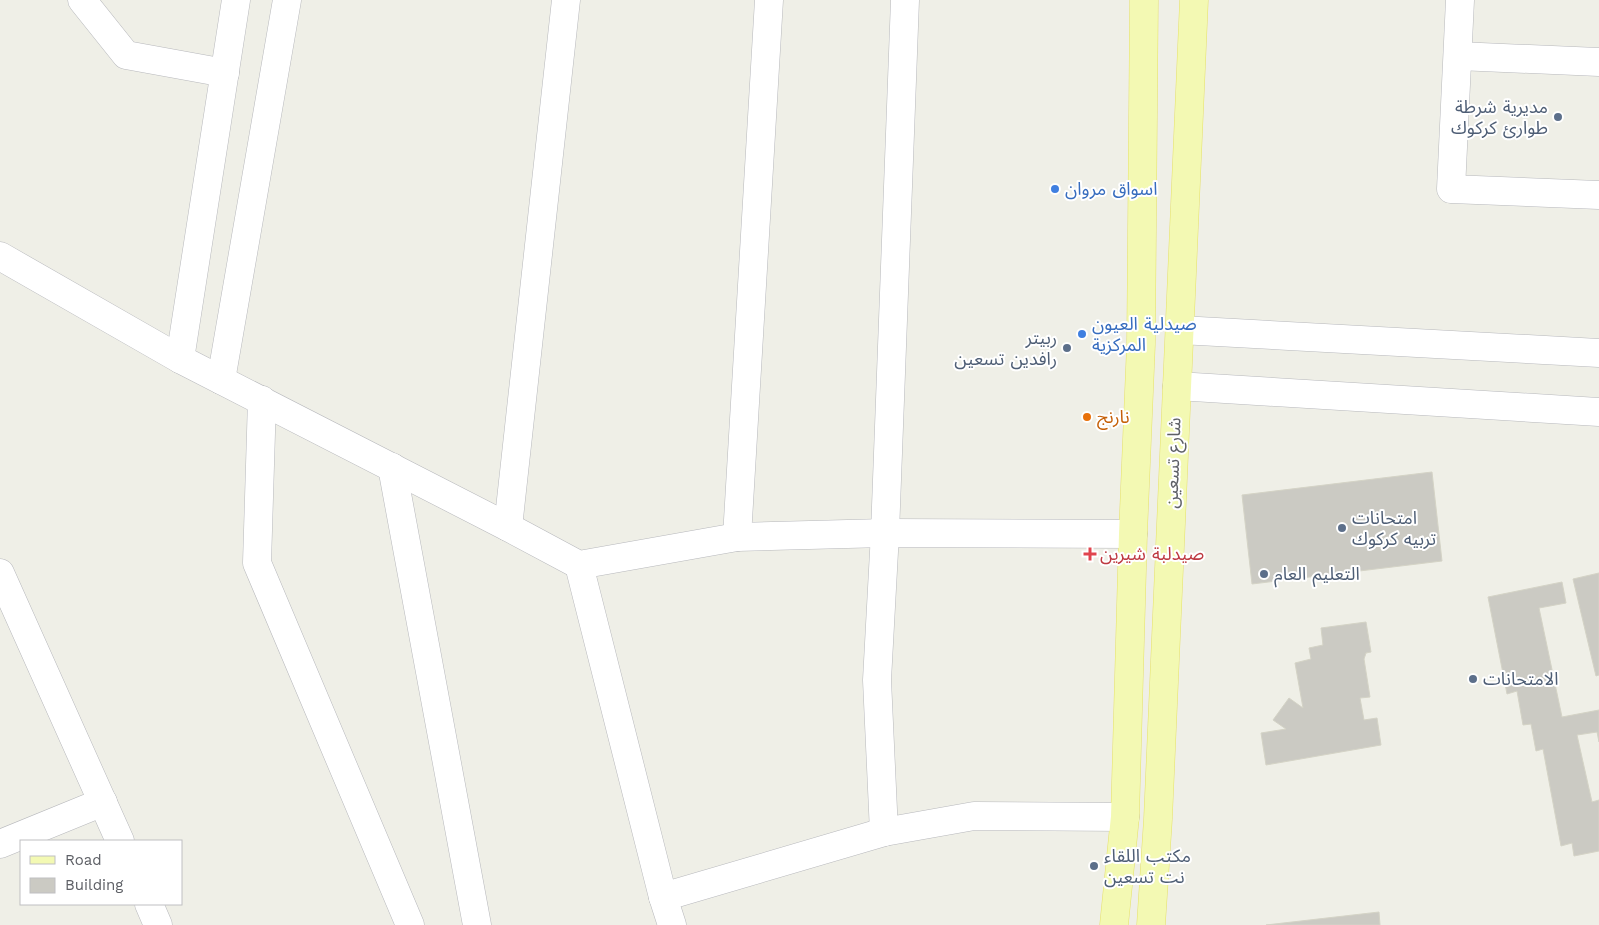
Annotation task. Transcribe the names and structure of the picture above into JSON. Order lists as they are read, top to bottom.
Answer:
{
  "streets": {
    "main road": ["شارع تسعين"]
  },
  "places": {
    "other": [
      "مديرية شرطة طوارئ كركوك",
      "اسواق مروان",
      "صيدلية العيون المركزية",
      "ربيتر رافدين تسعين",
      "نارنج",
      "امتحانات تربيه كركوك",
      "التعليم العام",
      "الامتحانات",
      "مكتب اللقاء نت تسعين"
    ],
    "health": ["صيدلبة شيرين"]
  },
  "legend": ["Road", "Building"]
}
